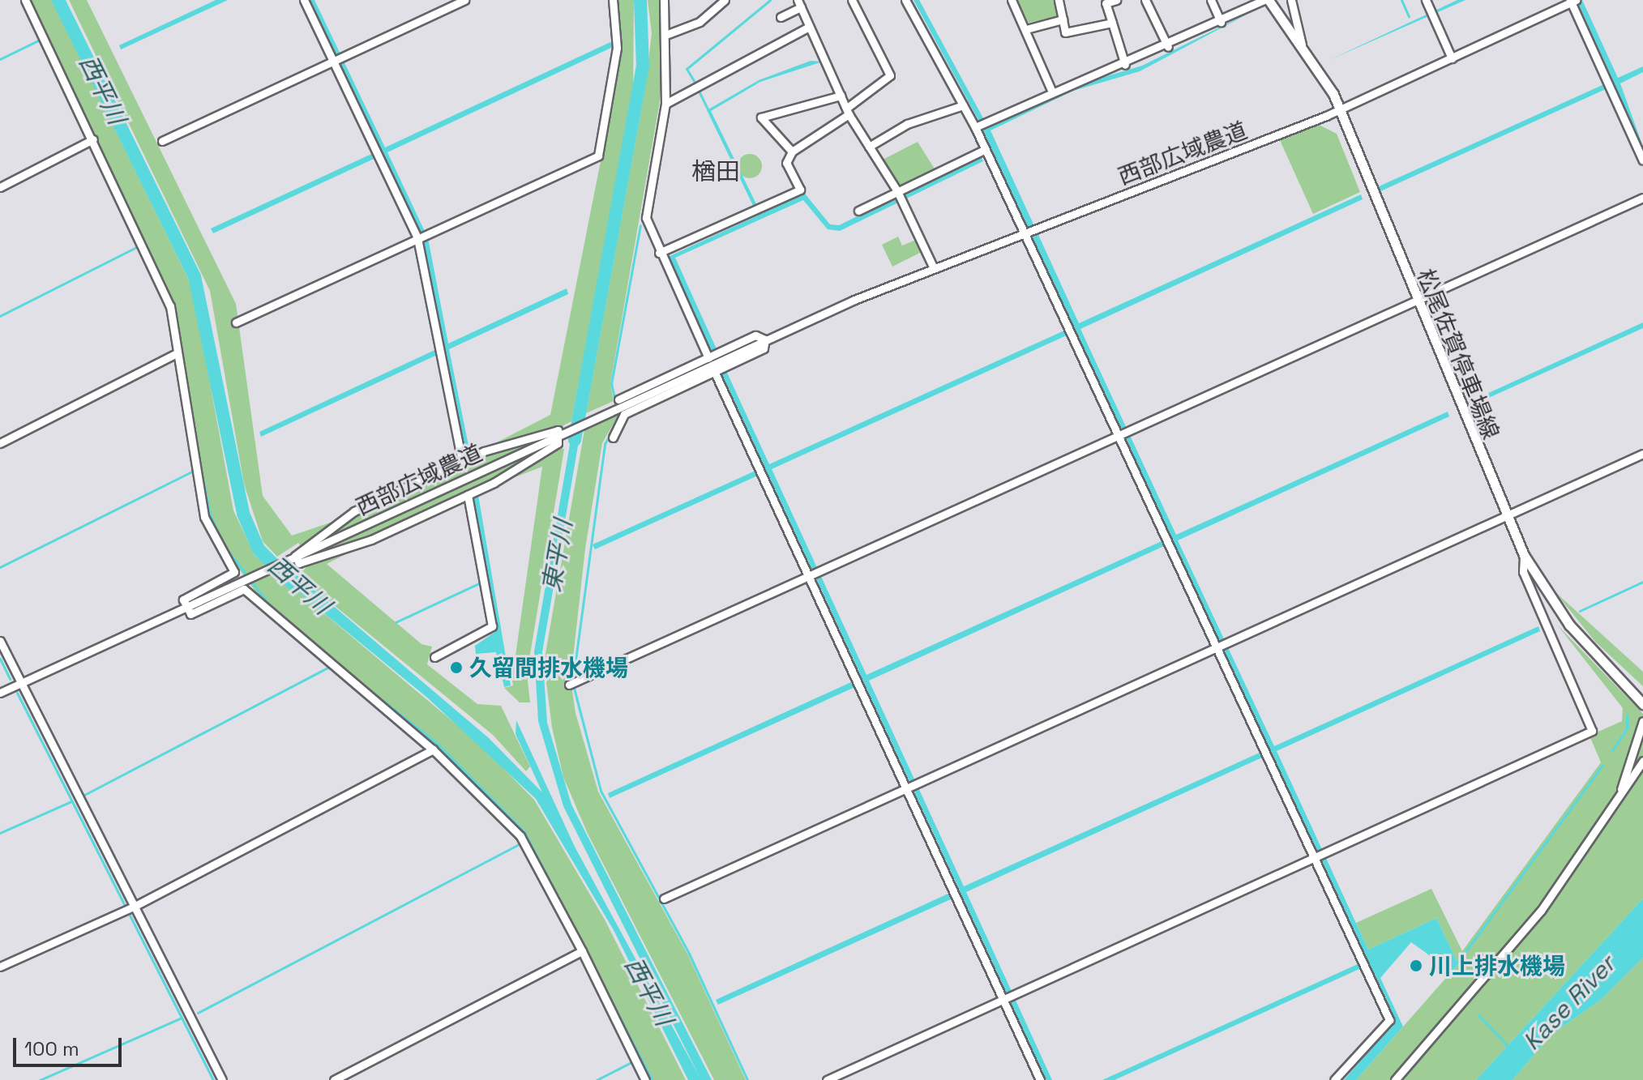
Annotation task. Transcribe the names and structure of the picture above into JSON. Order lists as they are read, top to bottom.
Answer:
{
  "streets": {
    "main road": ["松尾佐賀停車場線"],
    "street": ["西部広域農道"]
  },
  "crossings": [
    ["西部広域農道", "松尾佐賀停車場線"]
  ],
  "districts": ["楢田"],
  "water": ["西平川", "東平川", "Kase River"],
  "places": ["久留間排水機場", "川上排水機場"],
  "scale_bar": "100 m"
}
